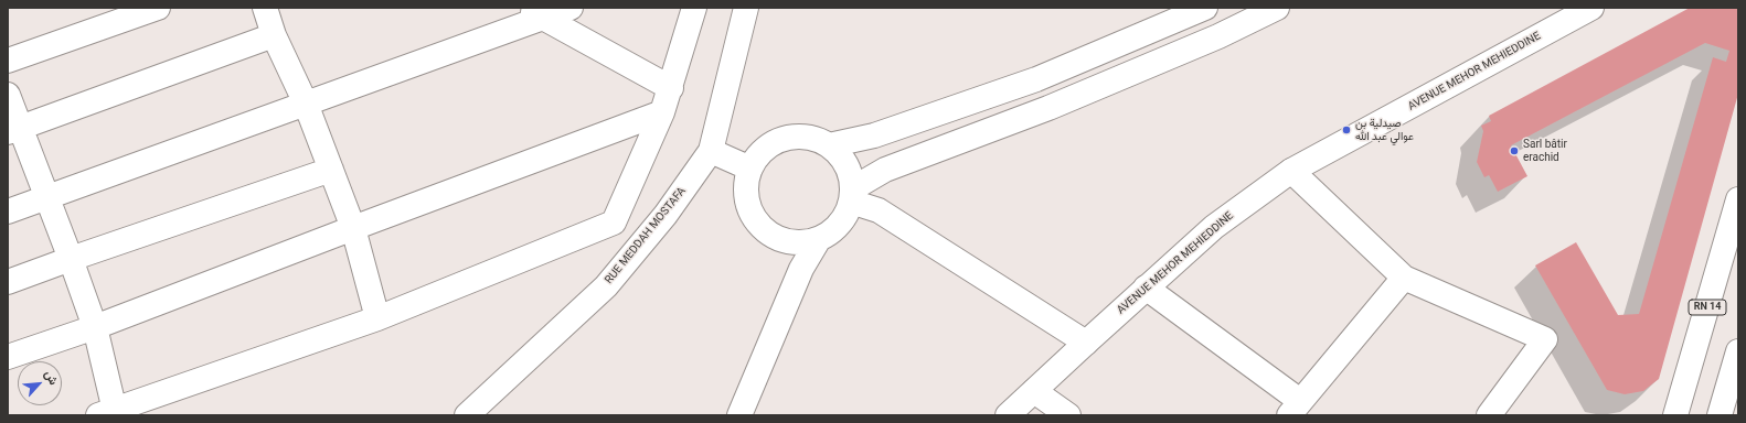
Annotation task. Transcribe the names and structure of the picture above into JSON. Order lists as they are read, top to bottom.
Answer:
{
  "streets": {
    "street": ["AVENUE MEHOR MEHIEDDINE", "RUE MEDDAH MOSTAFA", "RN 14"]
  },
  "places": ["صيدلية بن عوالي عبد الله", "Sarl bâtir erachid"],
  "north": "top right"
}
